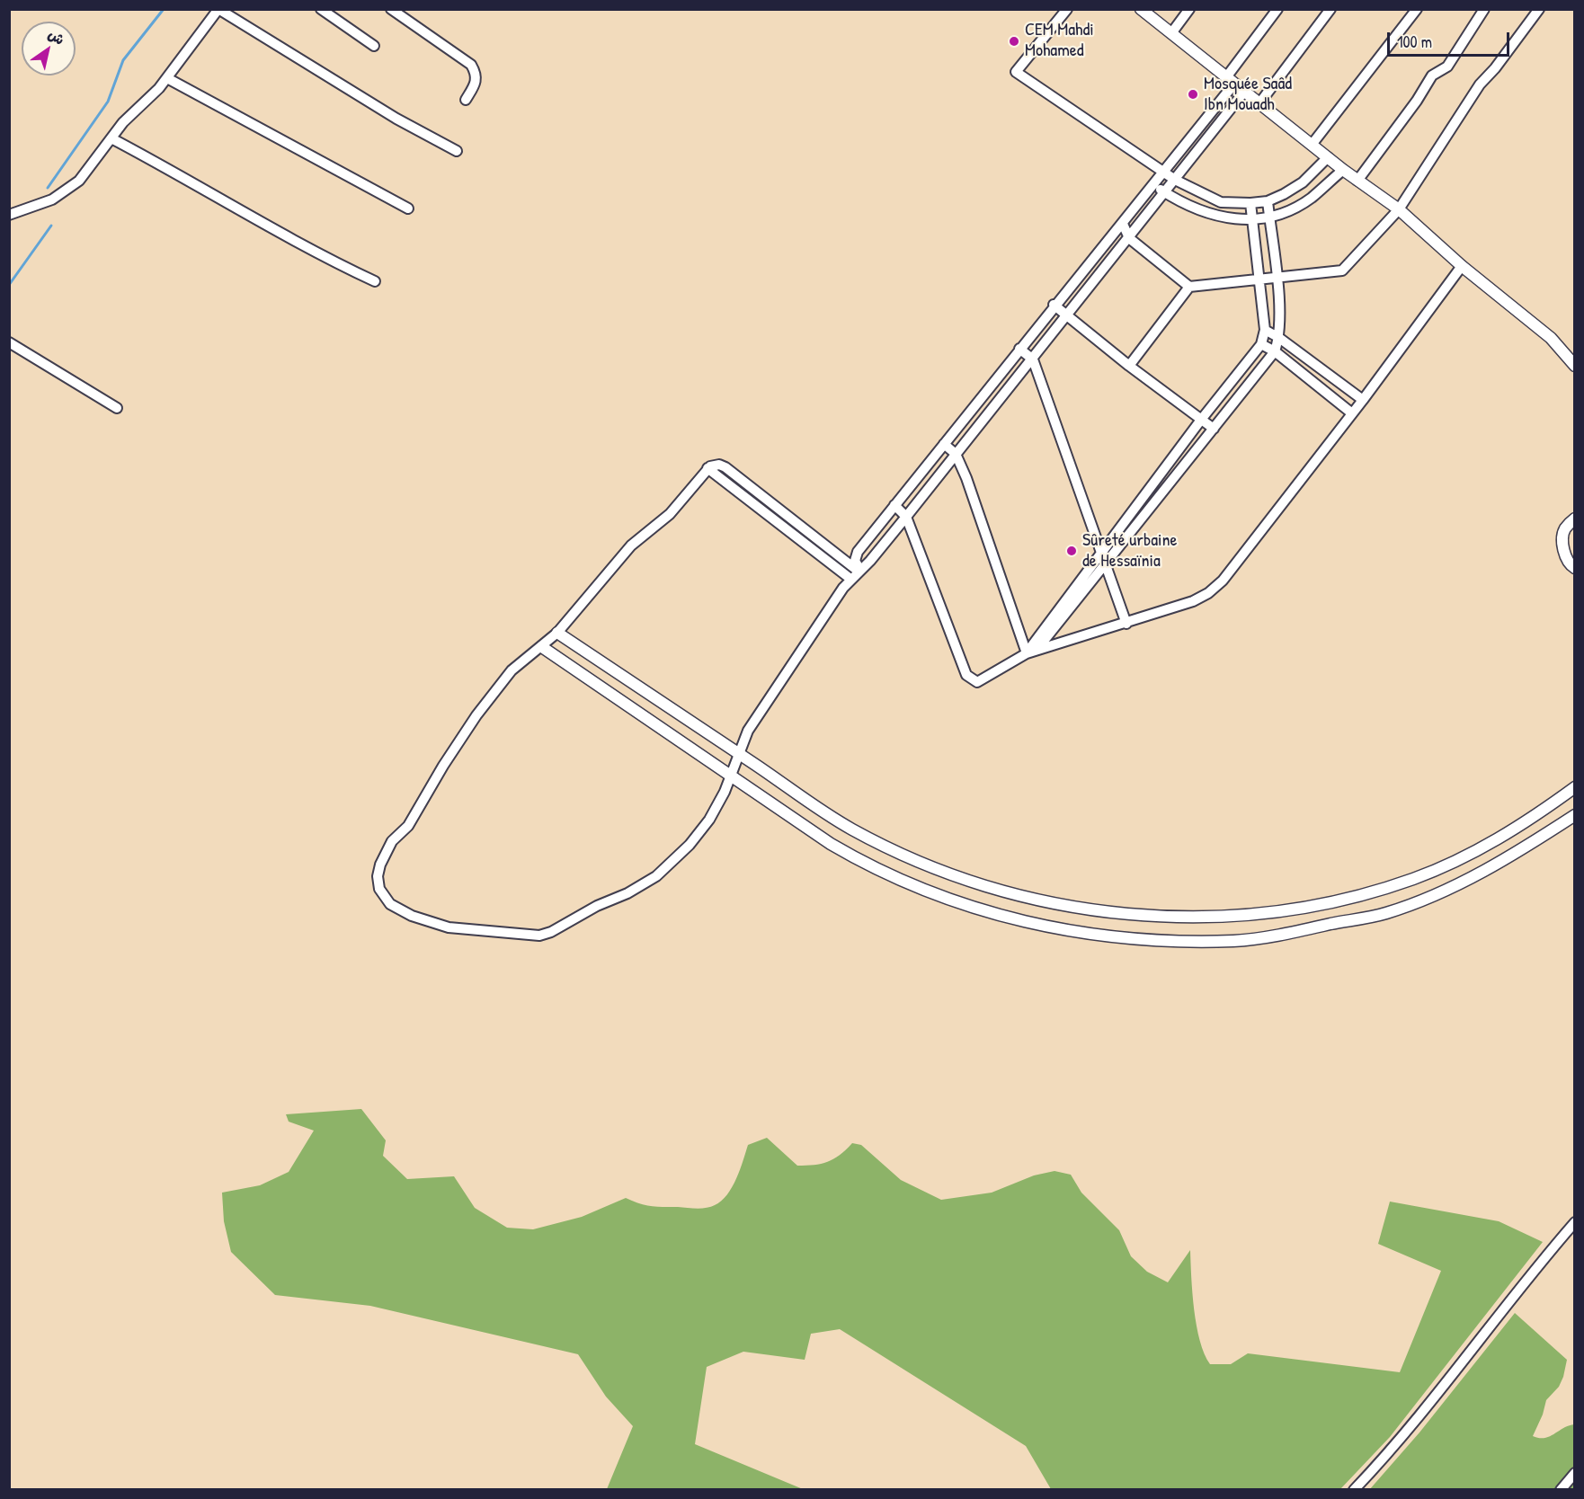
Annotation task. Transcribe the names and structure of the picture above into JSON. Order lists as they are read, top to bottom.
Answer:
{
  "places": ["CEM Mahdi Mohamed", "Mosquée Saâd Ibn Mouadh", "Sûreté urbaine de Hessaïnia"],
  "scale_bar": "100 m",
  "north": "top right"
}
